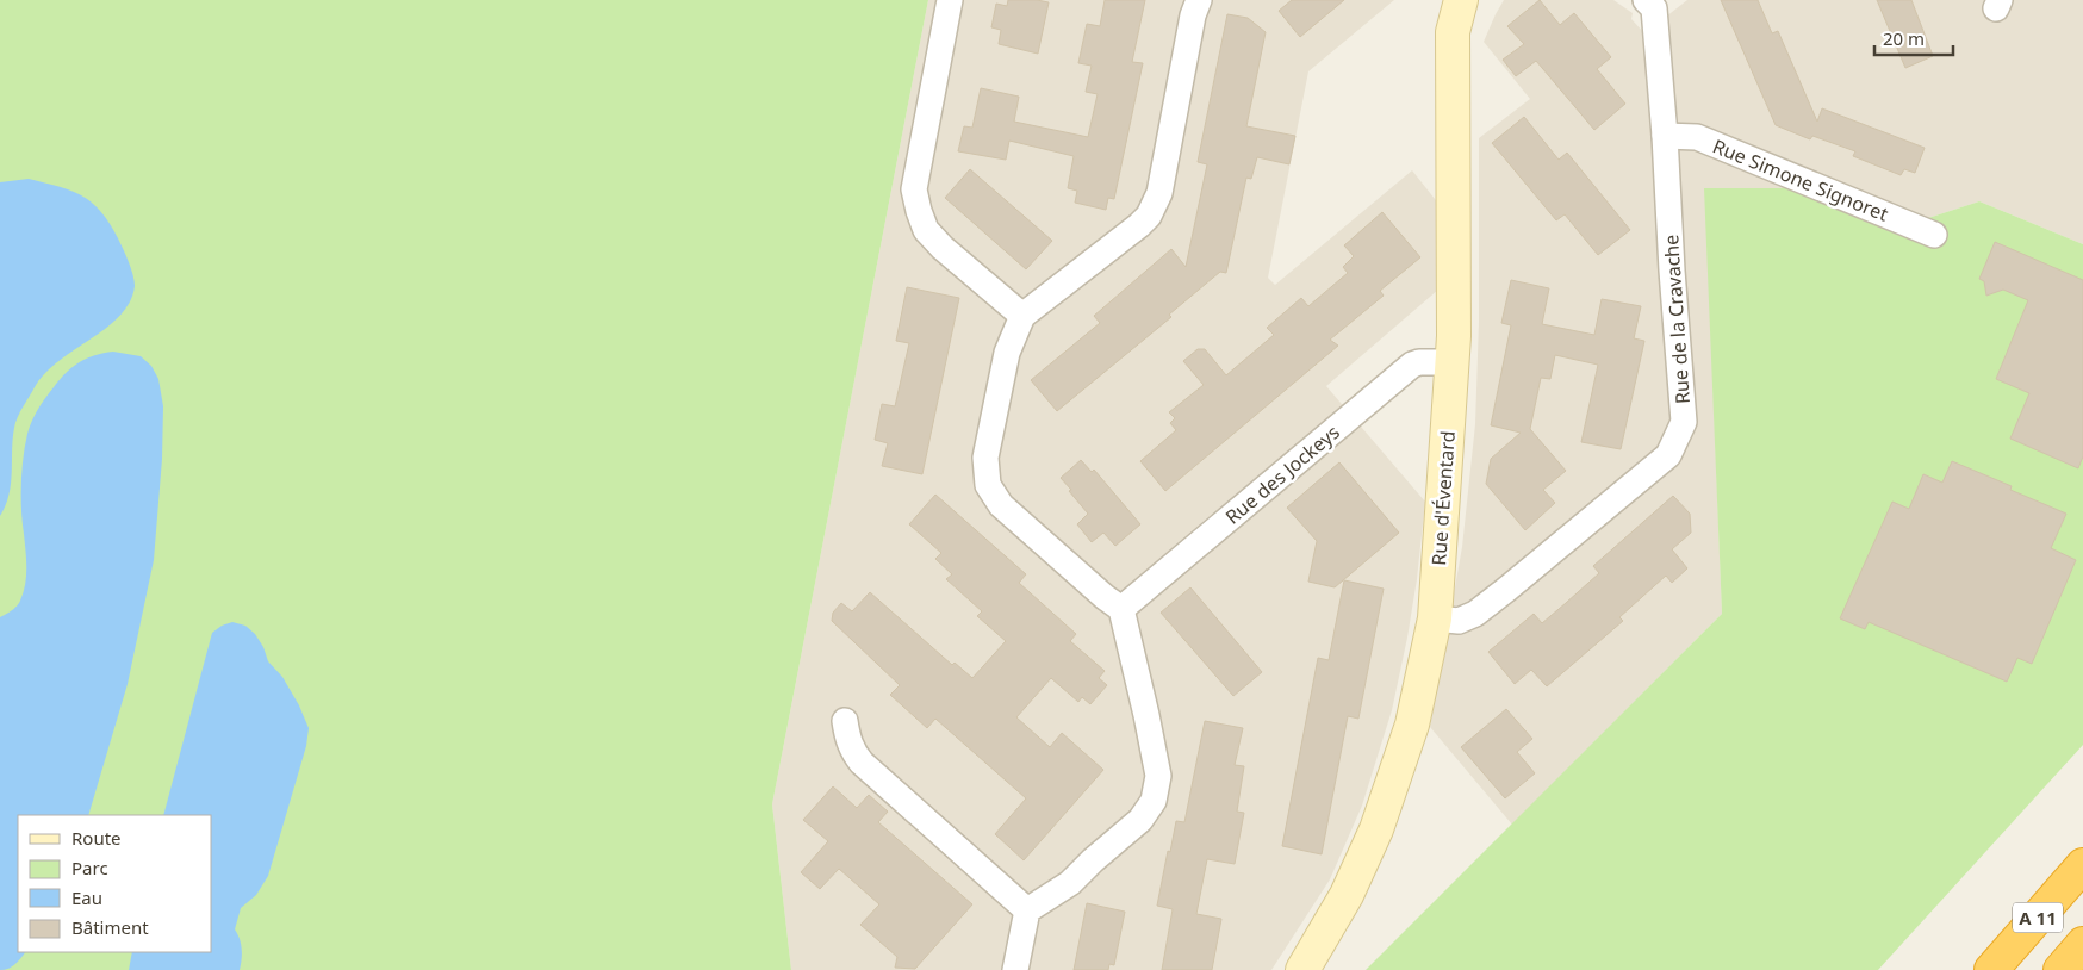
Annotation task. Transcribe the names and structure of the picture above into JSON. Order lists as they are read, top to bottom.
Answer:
{
  "streets": {
    "highway": ["A 11"],
    "street": [
      "Rue Simone Signoret",
      "Rue de la Cravache",
      "Rue des Jockeys",
      "Rue d'Éventard"
    ]
  },
  "crossings": [
    ["Rue Simone Signoret", "Rue de la Cravache"],
    ["Rue de la Cravache", "Rue d'Éventard"],
    ["Rue des Jockeys", "Rue d'Éventard"]
  ],
  "legend": [
    "Route",
    "Parc",
    "Eau",
    "Bâtiment"
  ],
  "scale_bar": "20 m"
}
